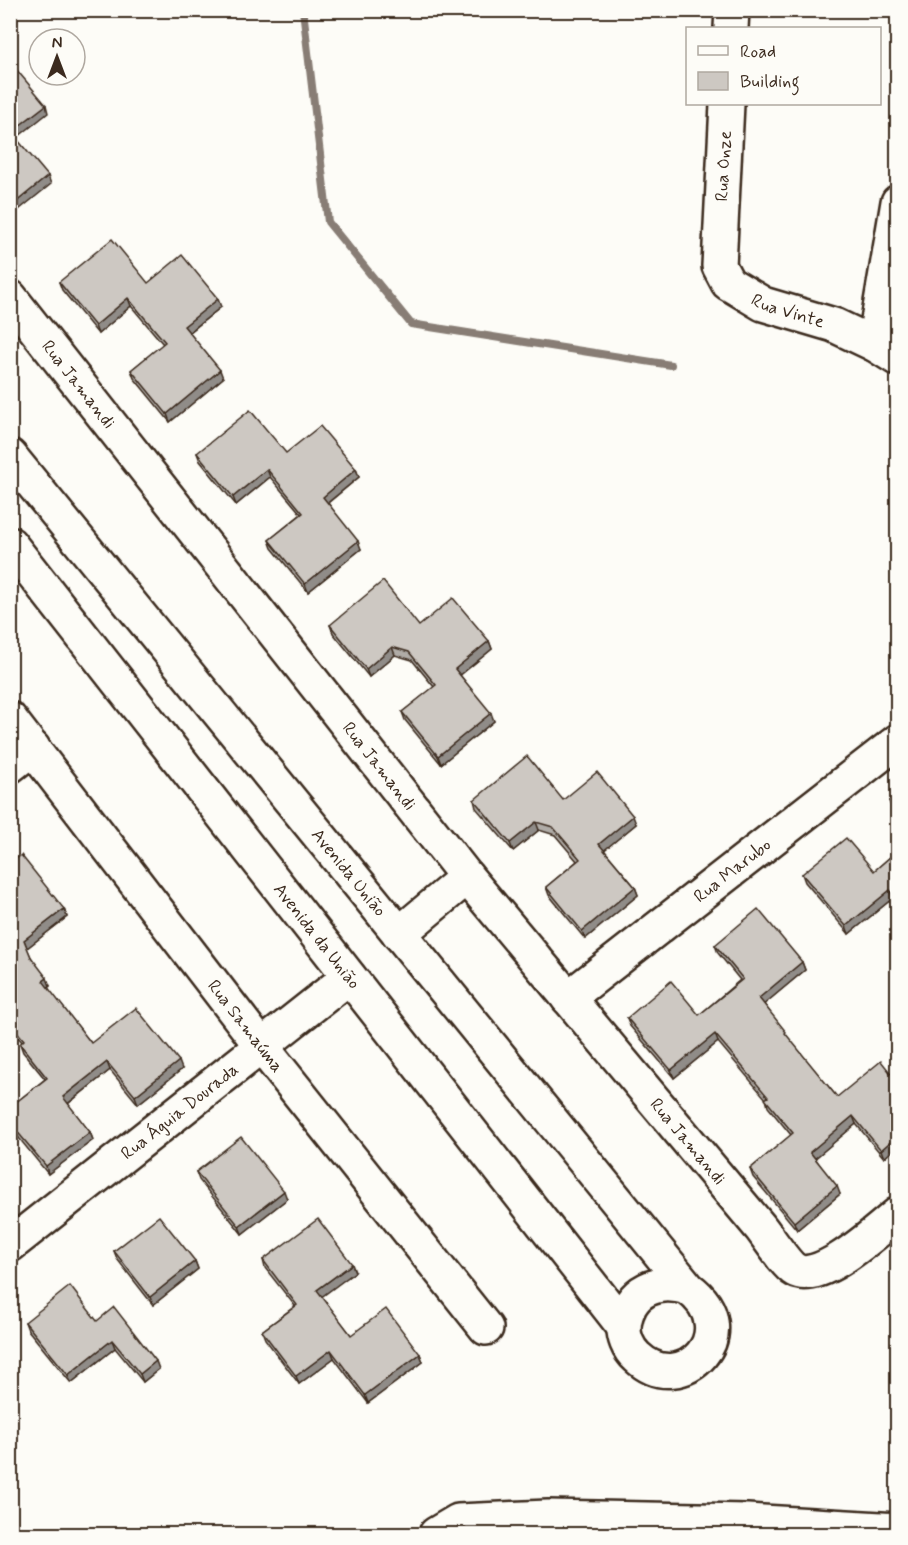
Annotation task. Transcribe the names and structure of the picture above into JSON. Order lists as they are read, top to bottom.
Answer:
{
  "streets": {
    "street": [
      "Rua Onze",
      "Rua Vinte",
      "Rua Jamandi",
      "Rua Marubo",
      "Avenida União",
      "Avenida da União",
      "Rua Samaúma",
      "Rua Águia Dourada"
    ]
  },
  "crossings": [
    ["Rua Onze", "Rua Vinte"],
    ["Rua Jamandi", "Rua Marubo"],
    ["Avenida União", "Avenida da União"],
    ["Avenida da União", "Rua Águia Dourada"],
    ["Rua Samaúma", "Rua Águia Dourada"]
  ],
  "legend": ["Road", "Building"],
  "north": "top"
}
